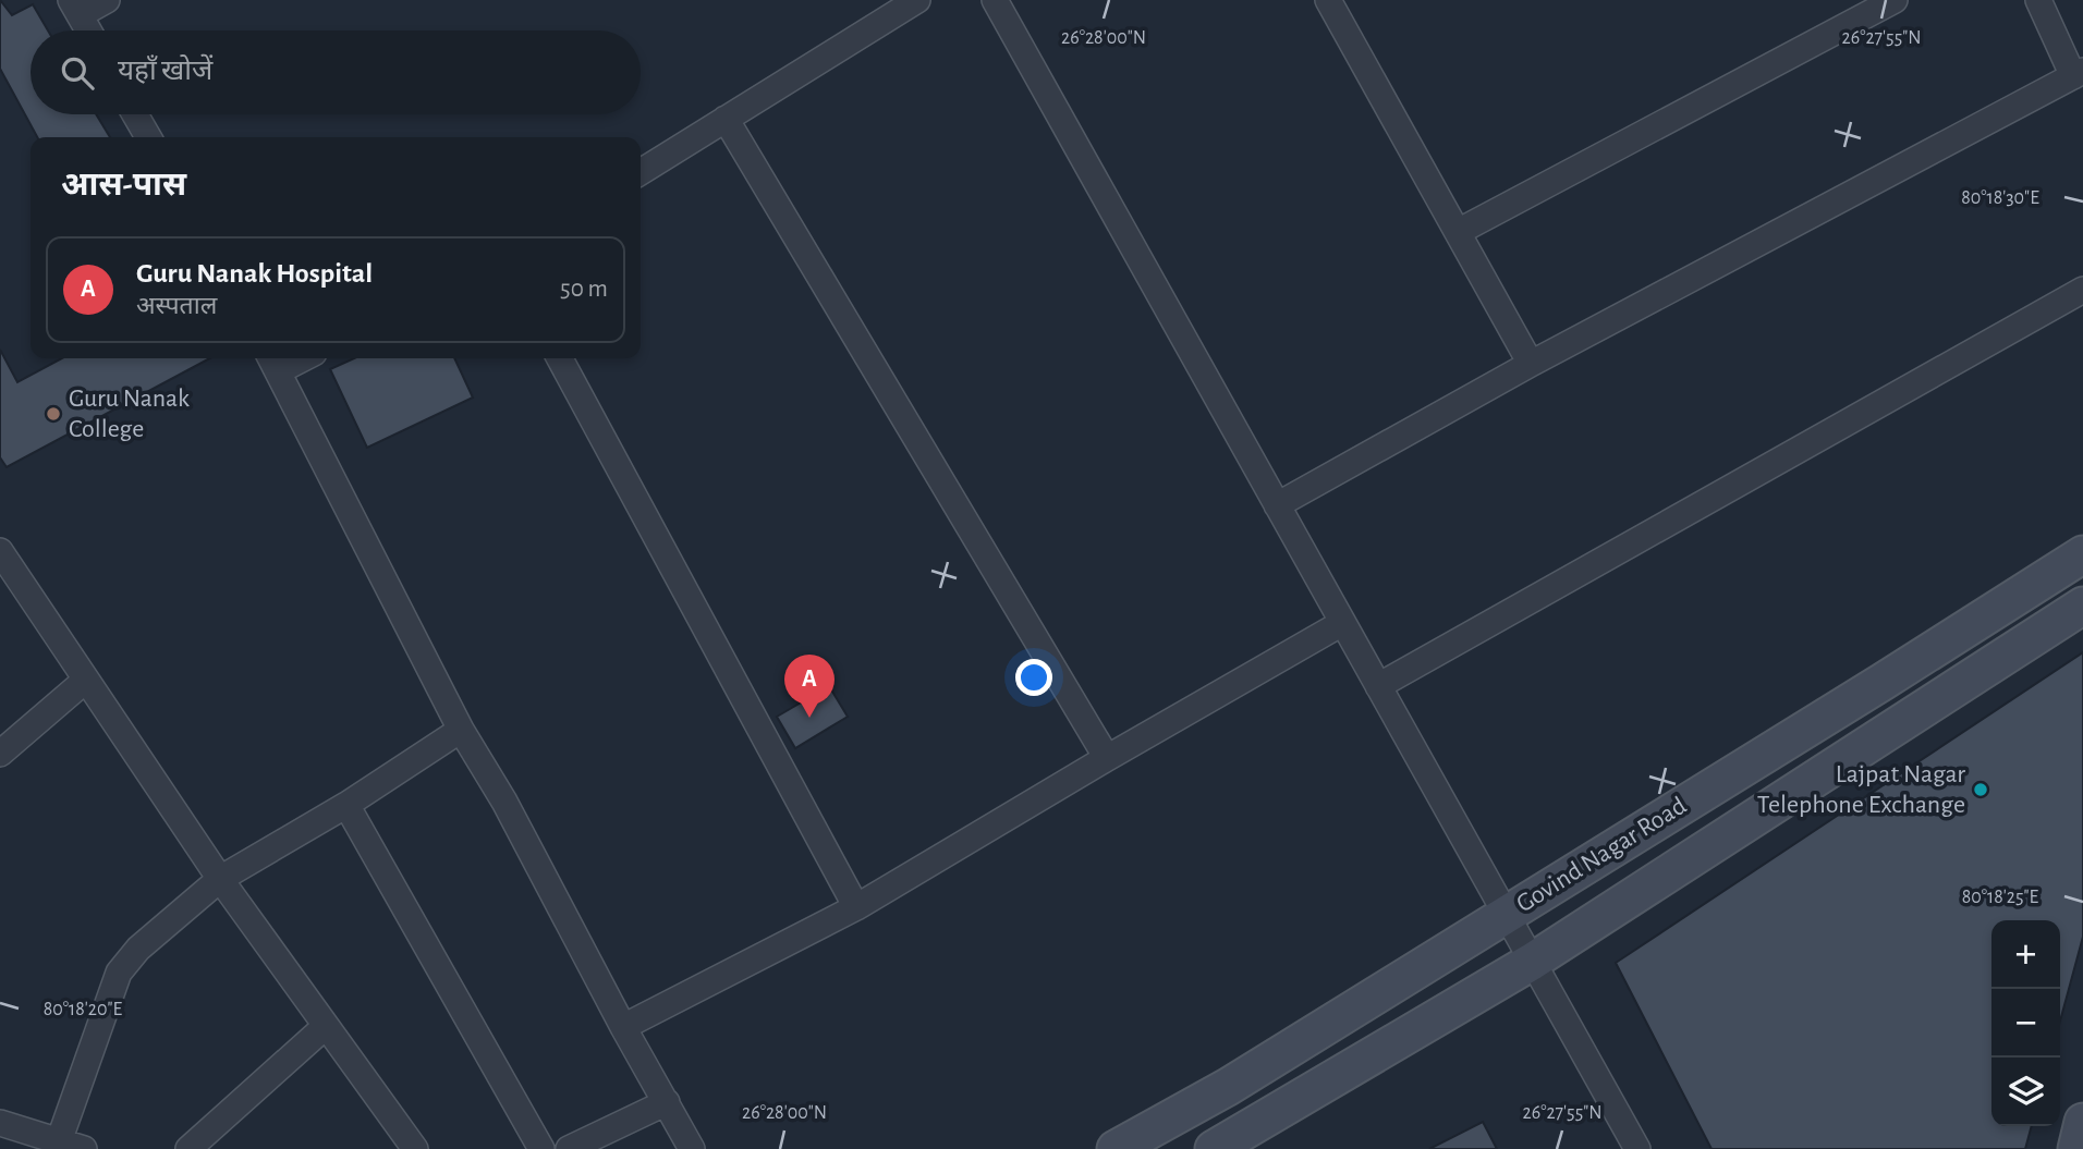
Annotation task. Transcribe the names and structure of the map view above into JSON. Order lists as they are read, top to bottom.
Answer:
{
  "streets": {
    "main road": ["Govind Nagar Road"]
  },
  "places": ["Guru Nanak College", "Lajpat Nagar Telephone Exchange"],
  "page": {
    "search": "यहाँ खोजें",
    "heading": "आस-पास",
    "list": [
      {
        "mark": "A",
        "name": "Guru Nanak Hospital",
        "note": "अस्पताल",
        "value": "50 m"
      }
    ],
    "pins": "A",
    "map_buttons": ["+", "−"]
  },
  "coordinates": [
    "26°28'00\"N",
    "26°27'55\"N",
    "80°18'30\"E",
    "80°18'25\"E",
    "80°18'20\"E"
  ]
}
